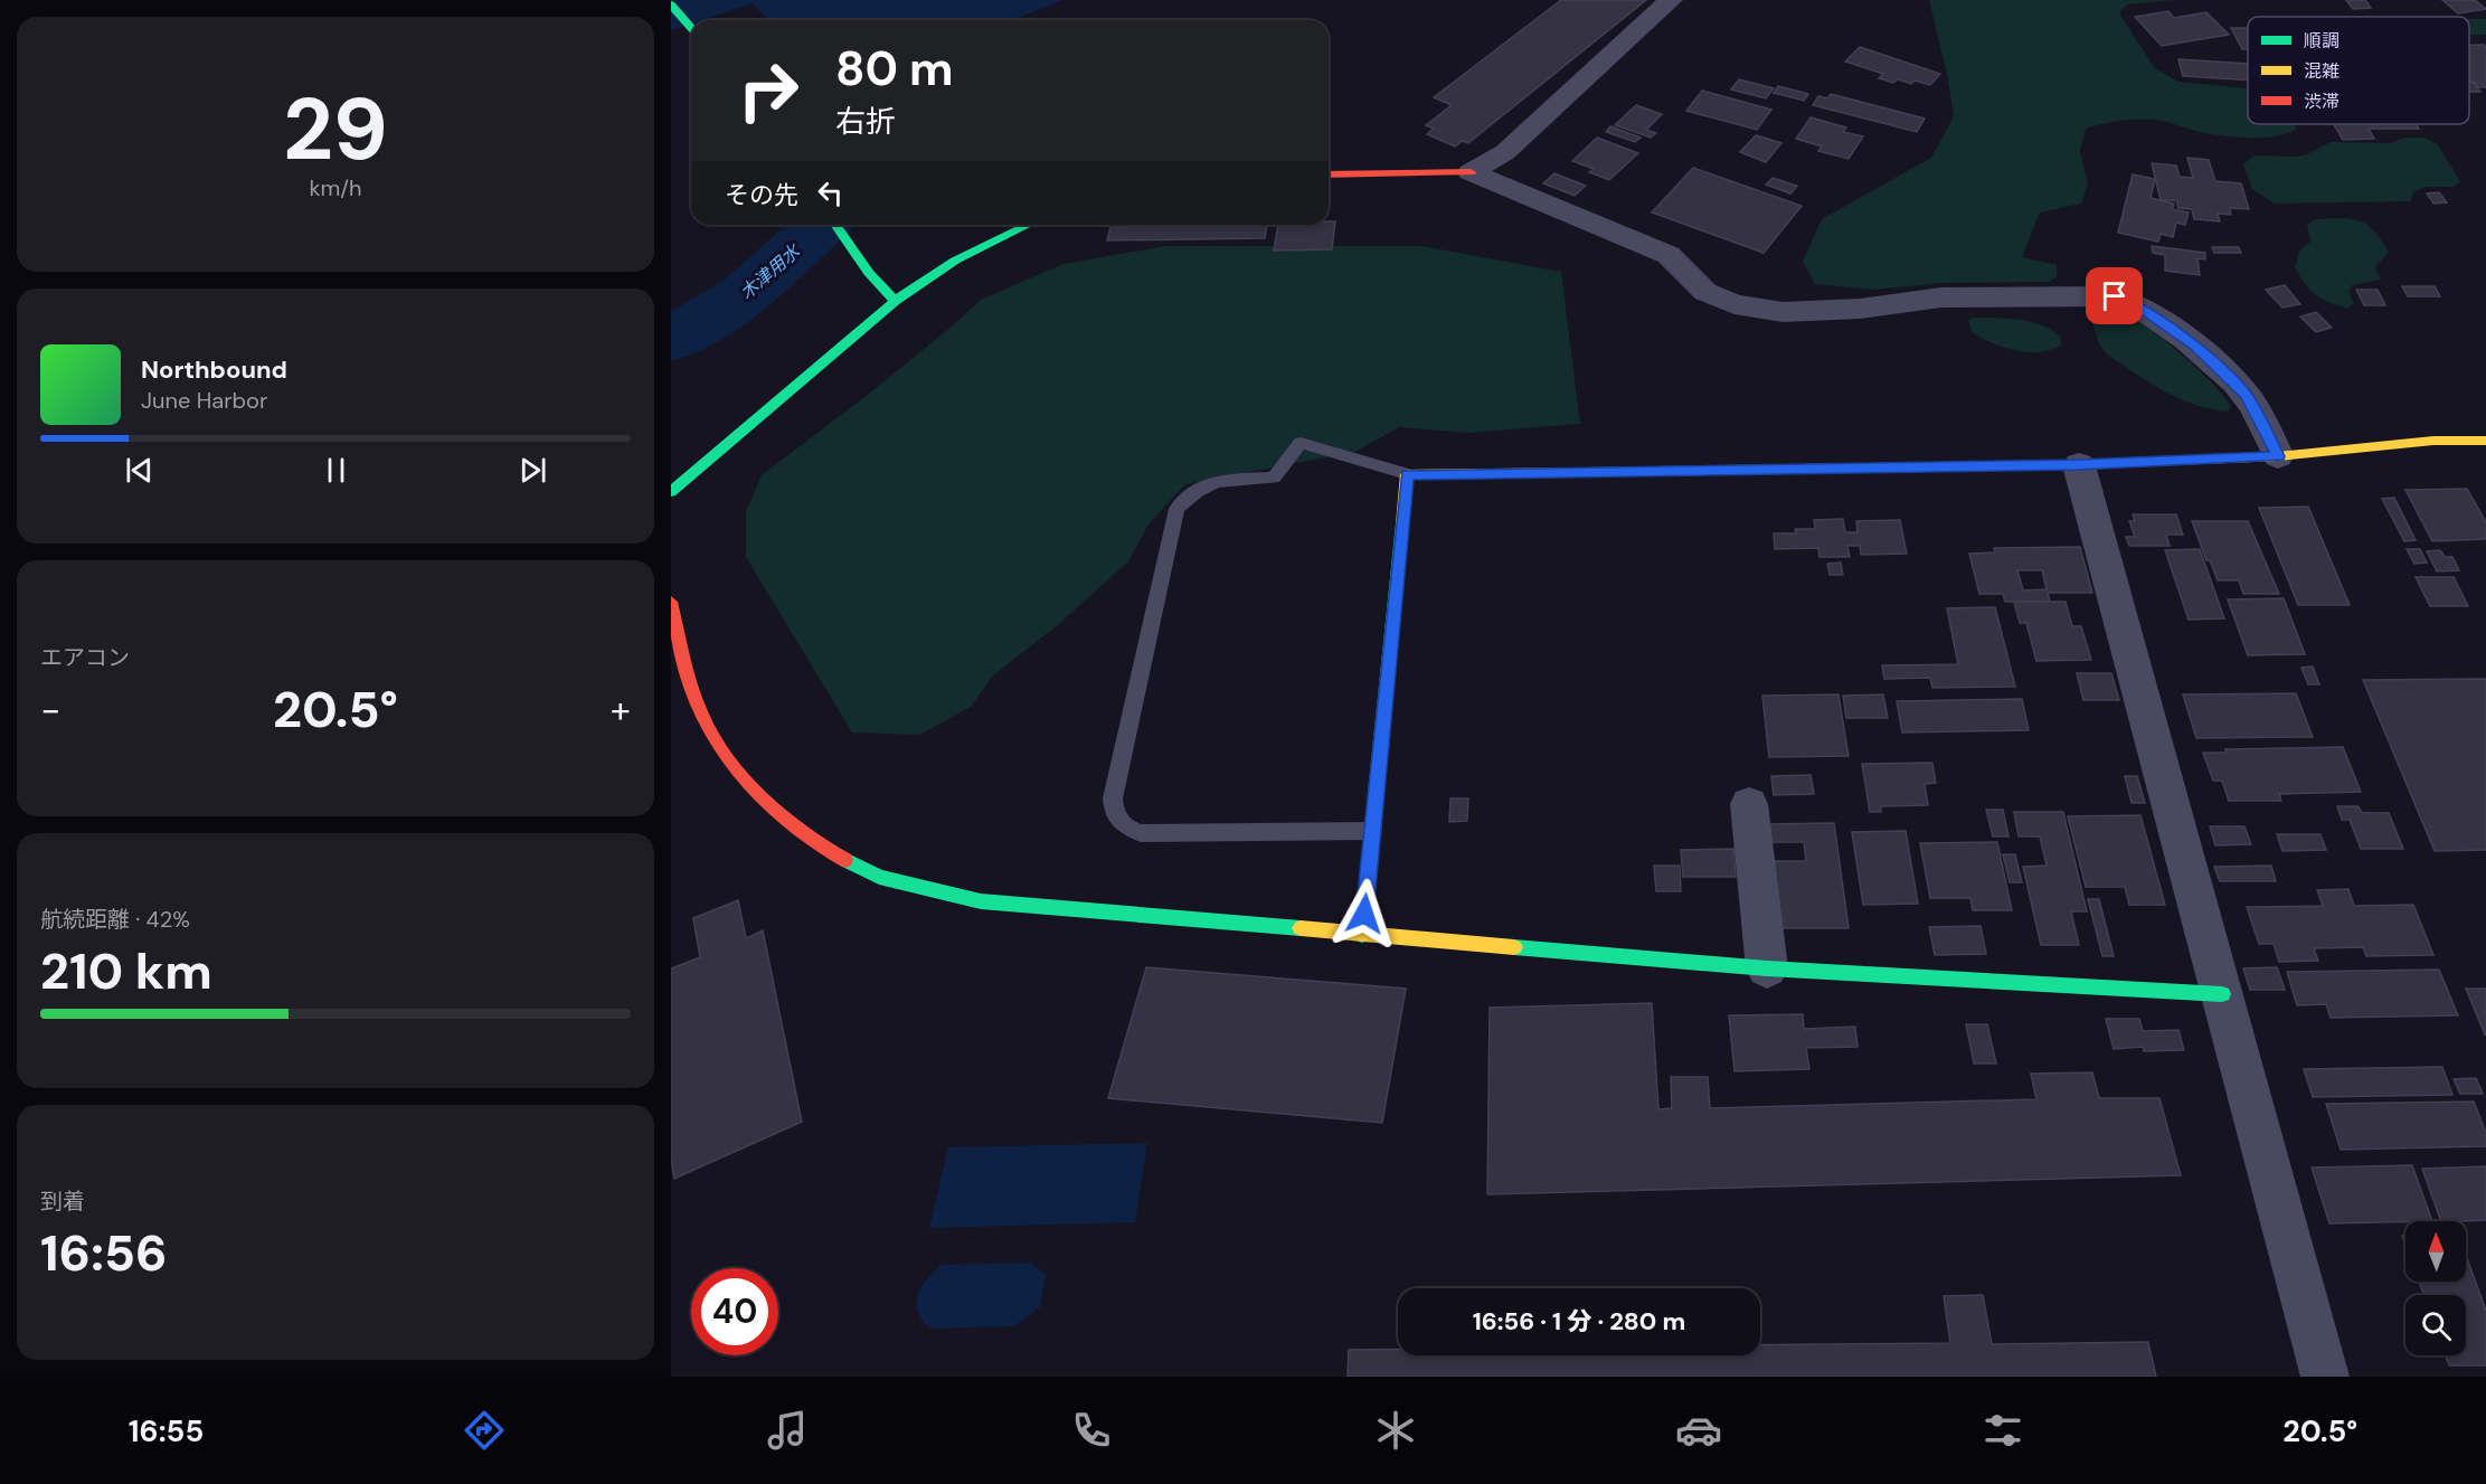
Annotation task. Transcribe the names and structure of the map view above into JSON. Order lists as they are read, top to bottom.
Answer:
{
  "water": ["木津用水"],
  "legend": ["順調", "混雑", "渋滞"],
  "north": "top",
  "page": {
    "tile": [
      ["29", "km/h"],
      "エアコン",
      ["航続距離 · 42%", "210 km"],
      ["到着", "16:56"]
    ],
    "turn": ["80 m", "右折"],
    "then": "その先",
    "song": ["Northbound", "June Harbor"],
    "heat": ["−", "20.5°", "+"],
    "limit": "40",
    "trip": "16:56 · 1 分 · 280 m",
    "tabs": ["16:55", "20.5°"]
  }
}
